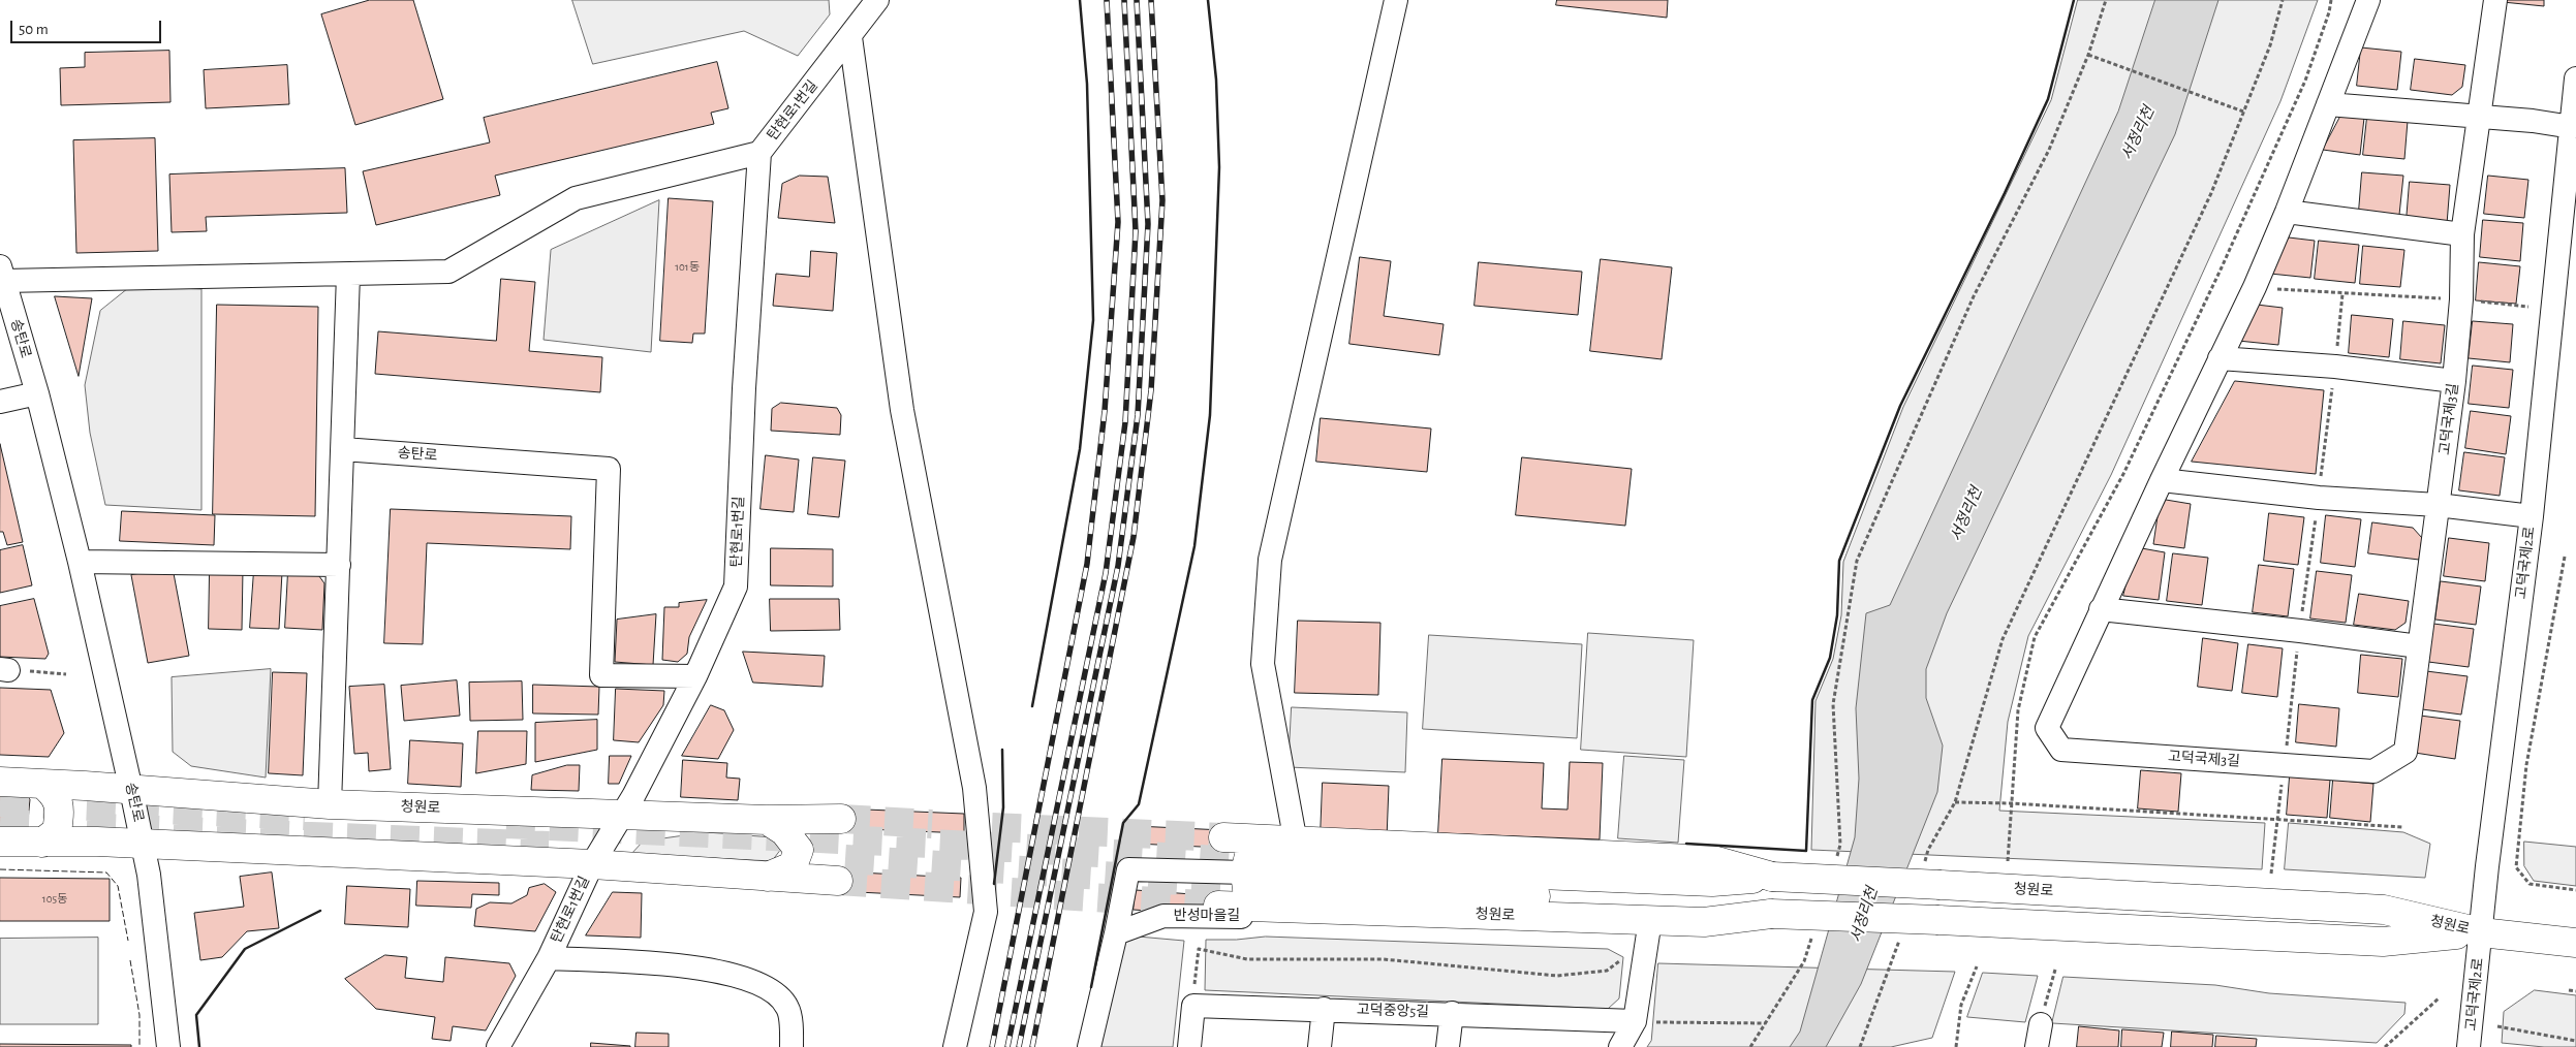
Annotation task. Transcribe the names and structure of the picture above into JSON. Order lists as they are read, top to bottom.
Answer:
{
  "streets": {
    "main road": ["청원로"],
    "street": [
      "탄현로1번길",
      "송탄로",
      "고덕국제3길",
      "고덕국제2로",
      "반성마을길",
      "고덕중앙5길"
    ]
  },
  "crossings": [
    ["탄현로1번길", "송탄로"],
    ["탄현로1번길", "청원로"],
    ["송탄로", "청원로"],
    ["고덕국제2로", "청원로"],
    ["청원로", "반성마을길"]
  ],
  "water": ["서정리천"],
  "house_numbers": ["101동", "105동"],
  "scale_bar": "50 m"
}
